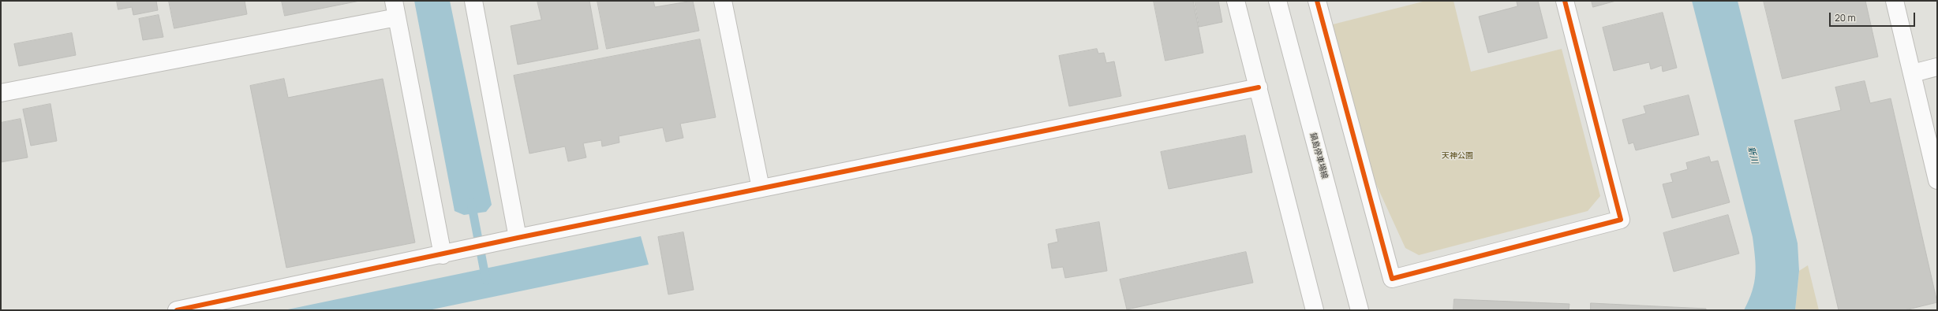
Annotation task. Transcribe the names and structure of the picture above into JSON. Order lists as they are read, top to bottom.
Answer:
{
  "streets": {
    "street": ["鍋島停車場線"]
  },
  "water": ["新川"],
  "parks": ["天神公園"],
  "scale_bar": "20 m"
}
